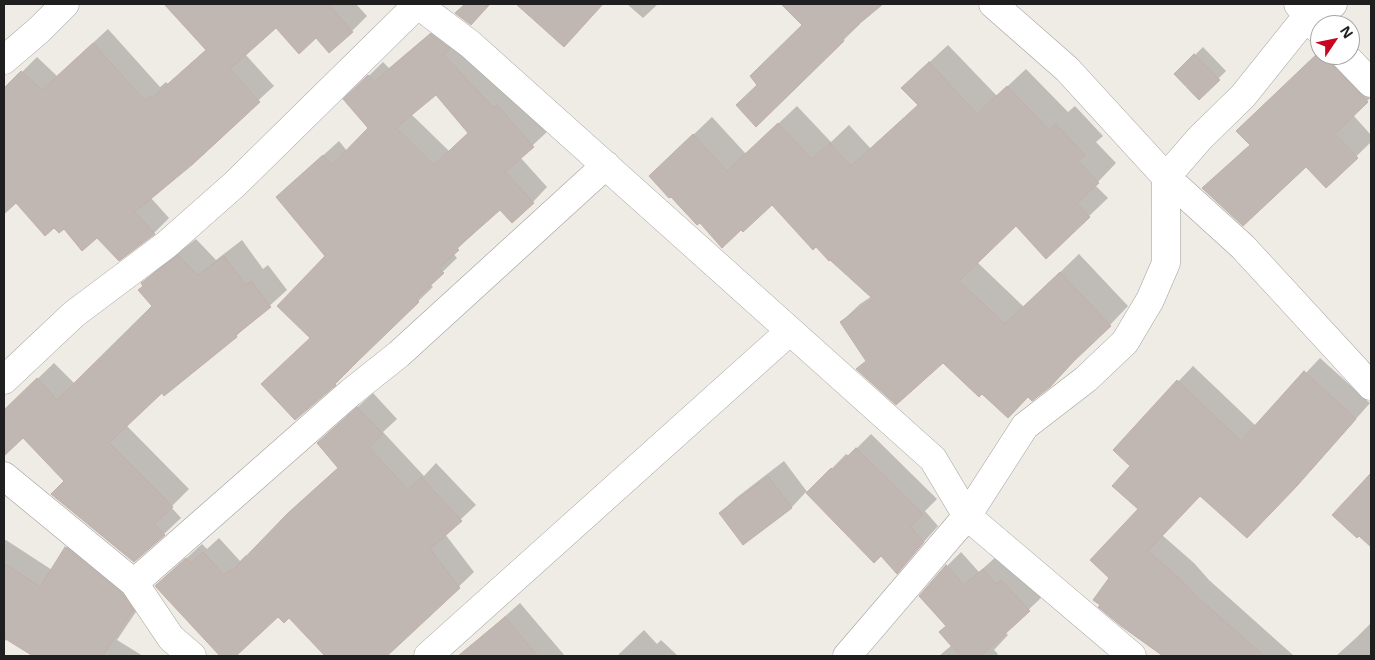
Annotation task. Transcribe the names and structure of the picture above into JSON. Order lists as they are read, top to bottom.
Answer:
{
  "north": "top right"
}
